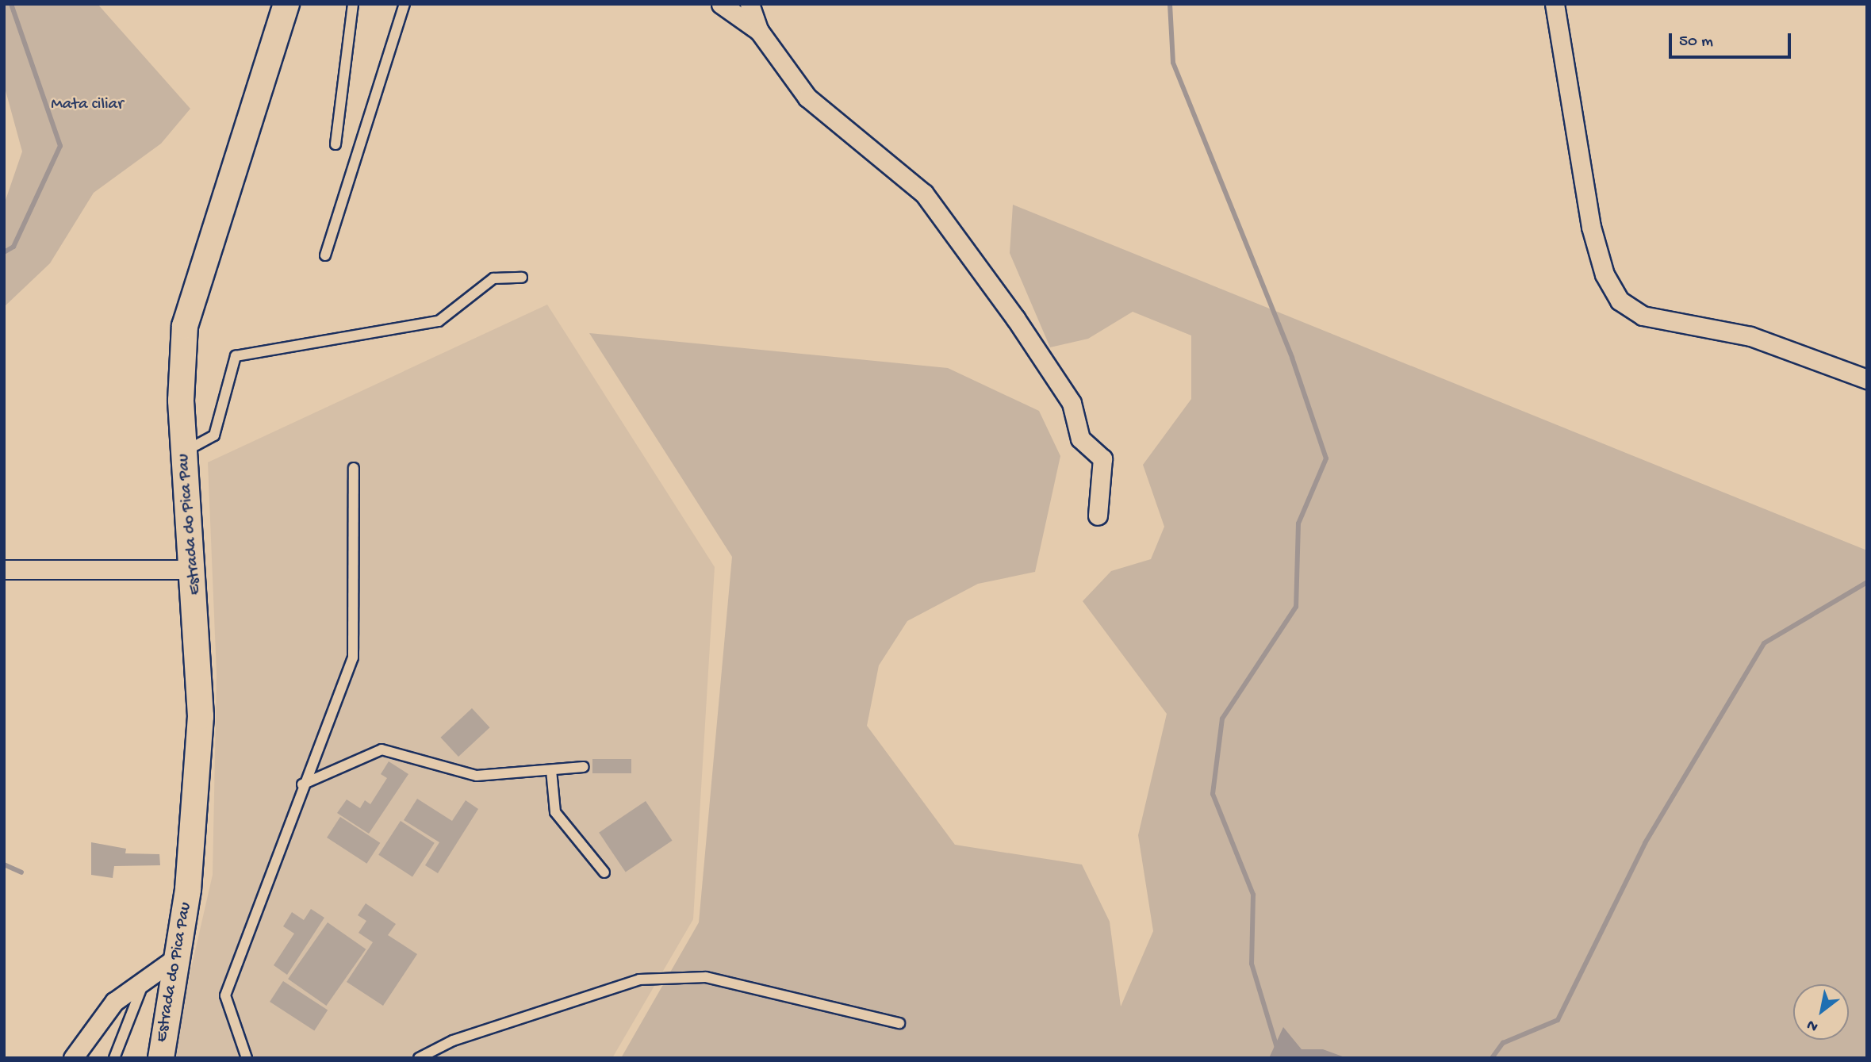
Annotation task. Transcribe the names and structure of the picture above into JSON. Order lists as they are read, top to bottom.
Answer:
{
  "streets": {
    "main road": ["Estrada do Pica Pau"]
  },
  "parks": ["Mata ciliar"],
  "scale_bar": "50 m",
  "north": "bottom left"
}
